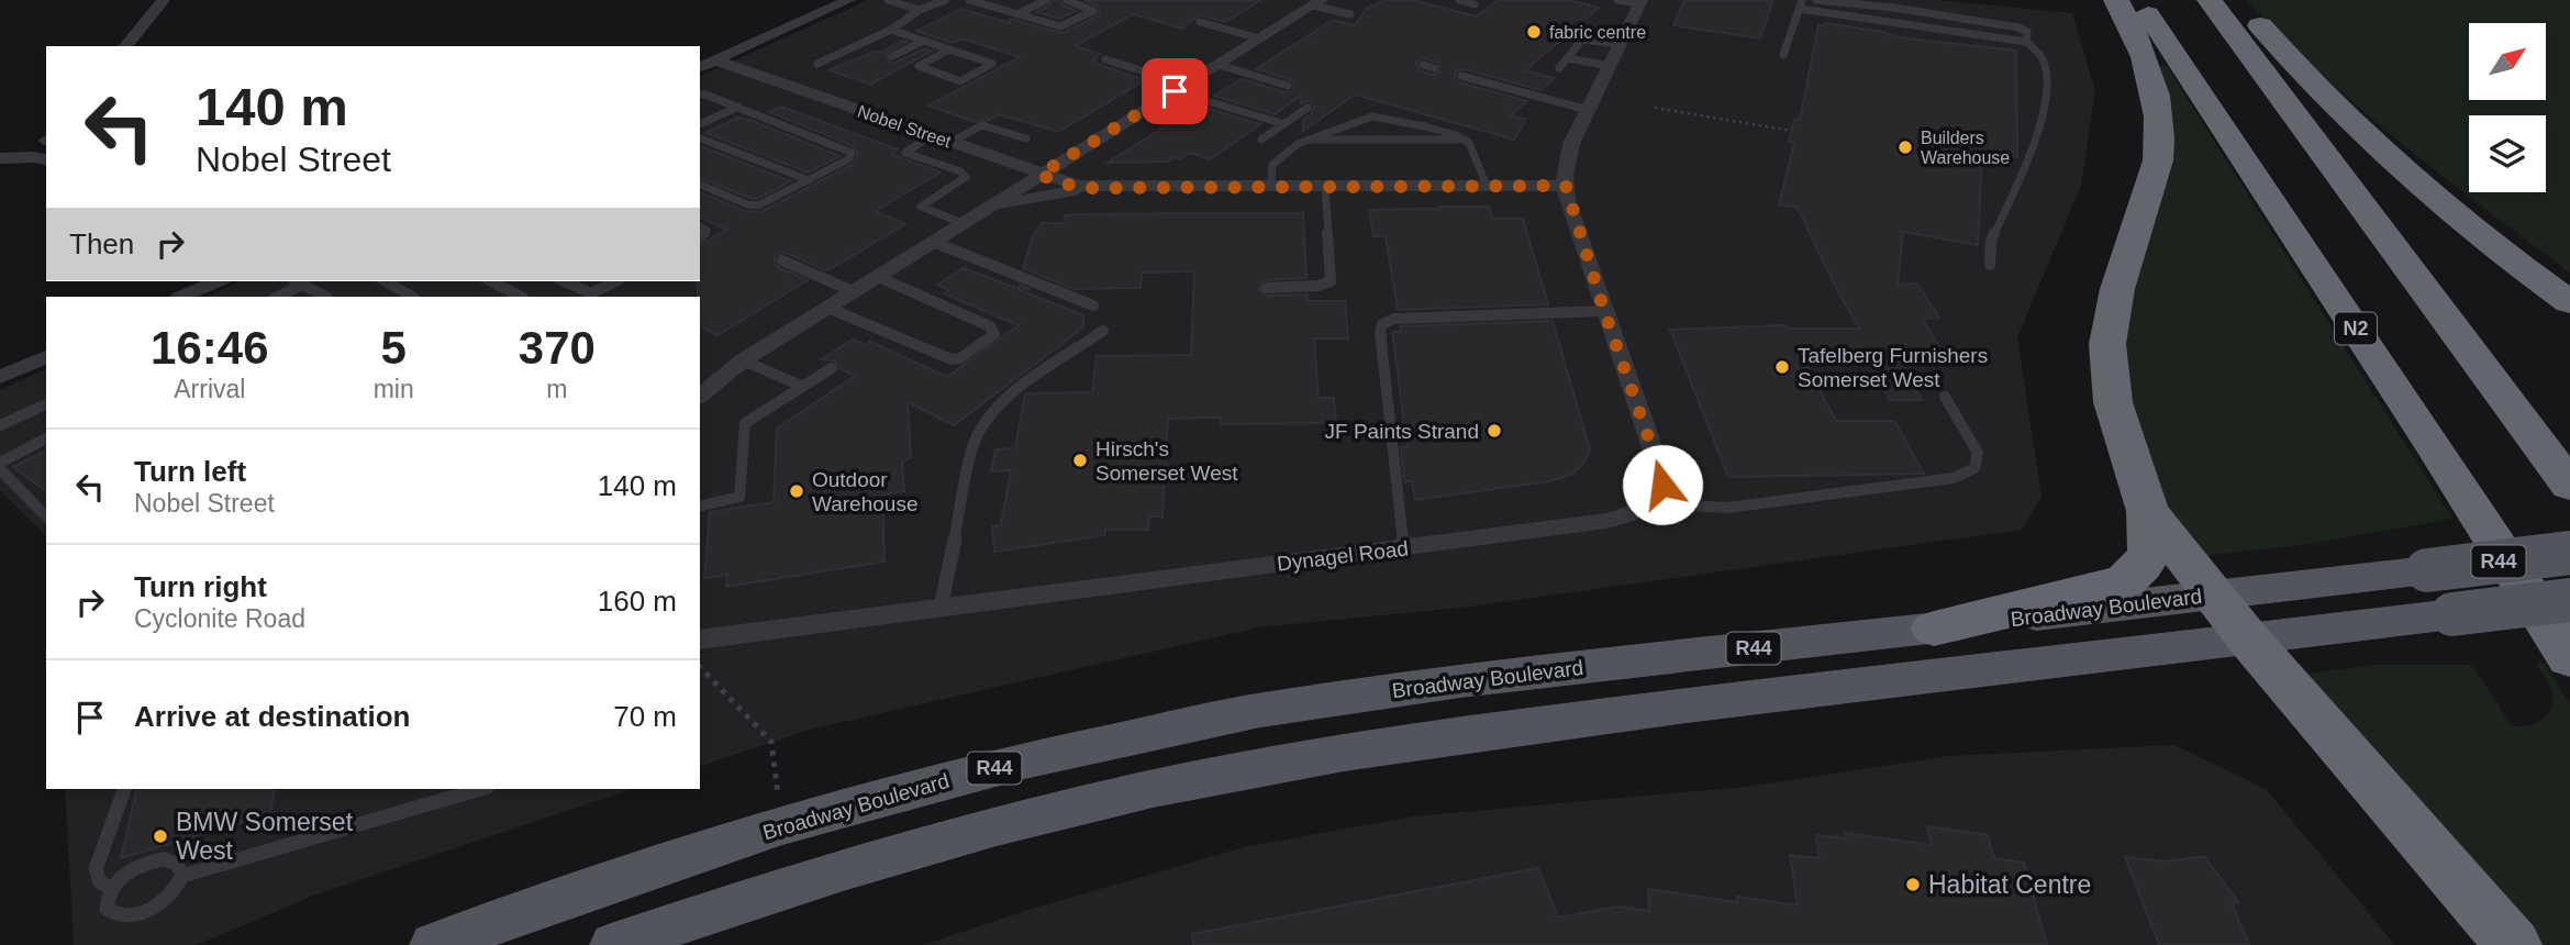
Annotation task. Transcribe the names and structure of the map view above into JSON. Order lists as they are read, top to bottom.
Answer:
{
  "streets": {
    "highway": ["N2"],
    "main road": ["R44", "Broadway Boulevard"],
    "street": ["Nobel Street", "Dynagel Road"]
  },
  "places": [
    "fabric centre",
    "Builders Warehouse",
    "Tafelberg Furnishers Somerset West",
    "JF Paints Strand",
    "Hirsch's Somerset West",
    "Outdoor Warehouse",
    "BMW Somerset West",
    "Habitat Centre"
  ],
  "north": "top right",
  "page": {
    "turn": ["140 m", "Nobel Street"],
    "then": "Then",
    "eta": [
      "16:46",
      "Arrival",
      "5",
      "min",
      "370",
      "m"
    ],
    "list": [
      {
        "name": "Turn left",
        "note": "Nobel Street",
        "value": "140 m"
      },
      {
        "name": "Turn right",
        "note": "Cyclonite Road",
        "value": "160 m"
      },
      {
        "name": "Arrive at destination",
        "value": "70 m"
      }
    ]
  }
}
